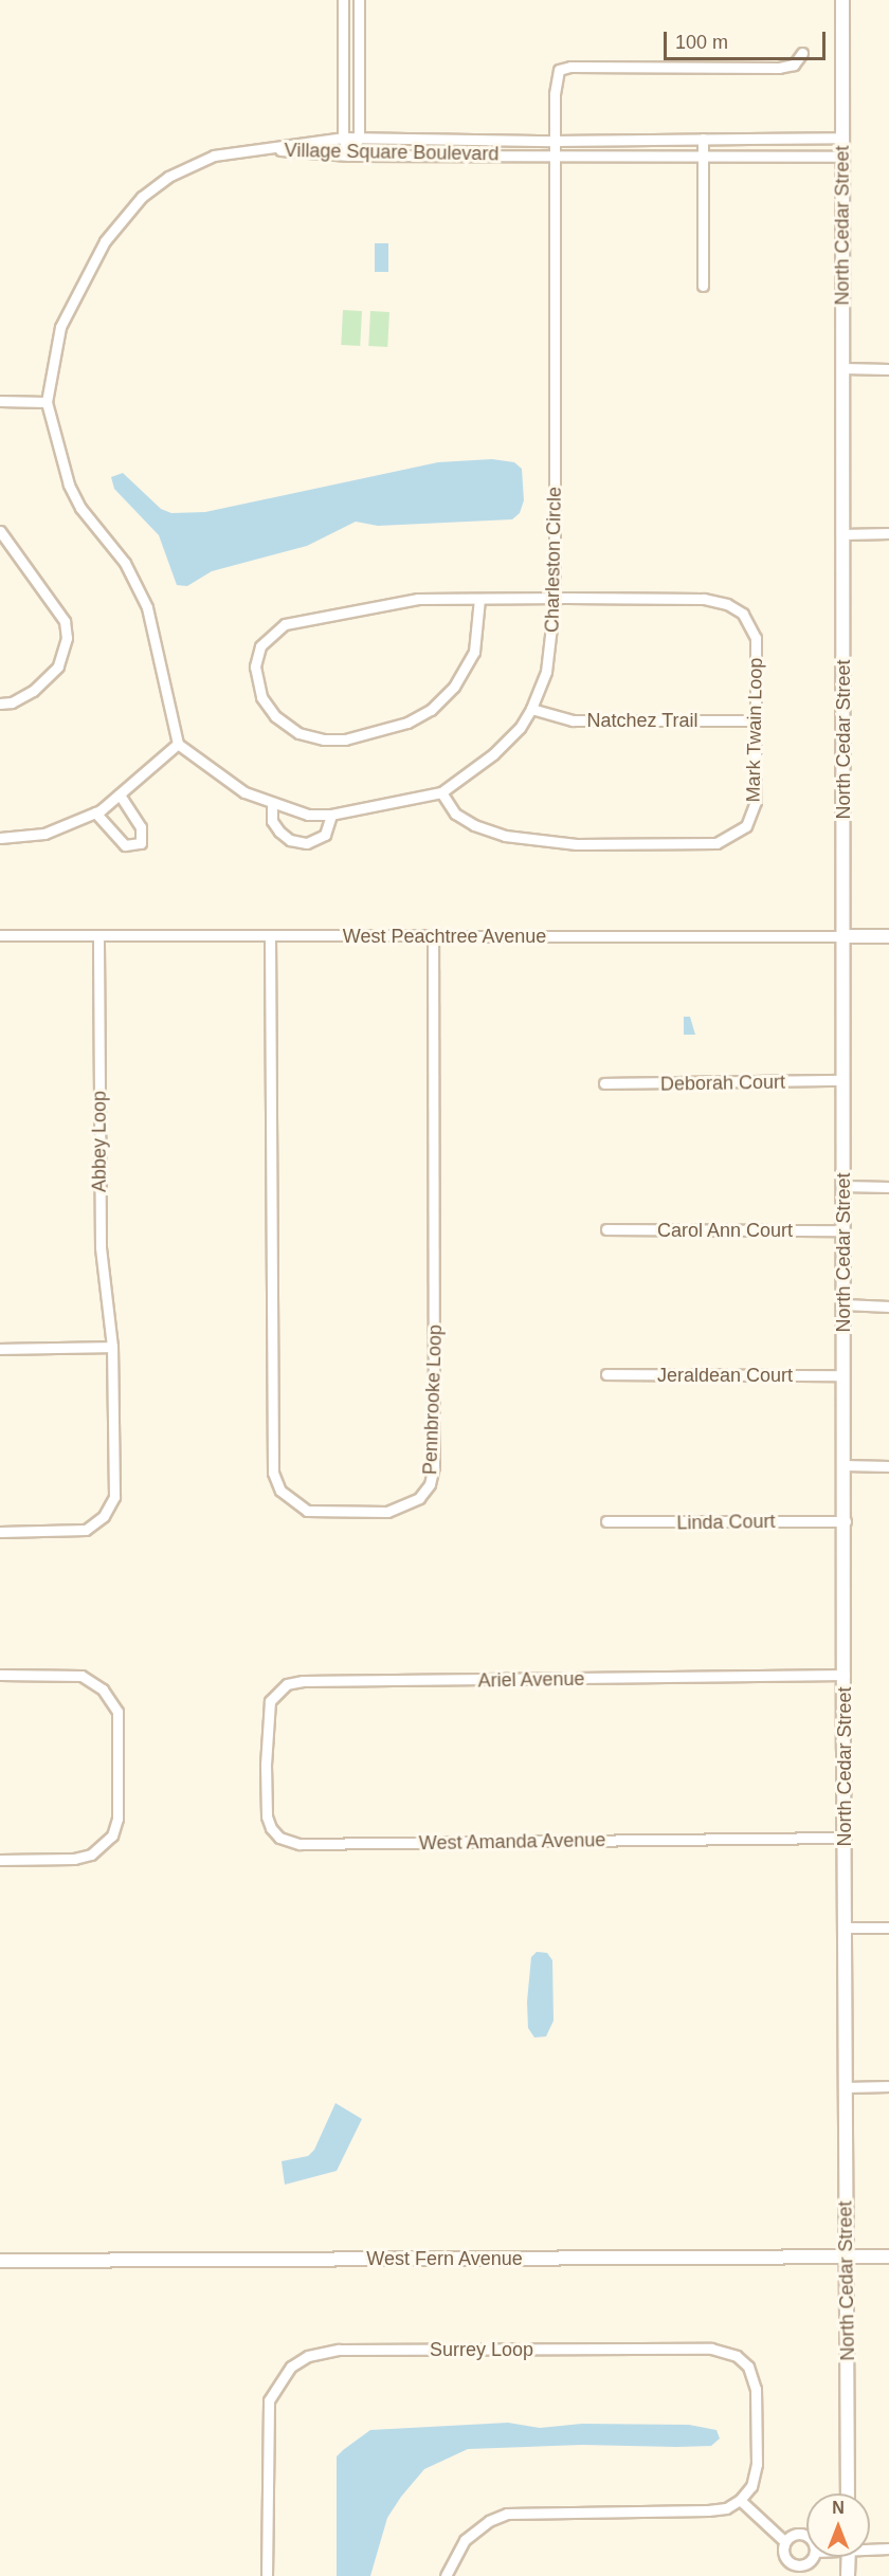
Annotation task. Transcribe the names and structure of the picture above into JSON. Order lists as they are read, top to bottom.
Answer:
{
  "streets": {
    "street": [
      "Village Square Boulevard",
      "North Cedar Street",
      "Charleston Circle",
      "Natchez Trail",
      "Mark Twain Loop",
      "West Peachtree Avenue",
      "Deborah Court",
      "Abbey Loop",
      "Carol Ann Court",
      "Jeraldean Court",
      "Pennbrooke Loop",
      "Linda Court",
      "Ariel Avenue",
      "West Amanda Avenue",
      "West Fern Avenue",
      "Surrey Loop"
    ]
  },
  "crossings": [
    ["Village Square Boulevard", "North Cedar Street"],
    ["Village Square Boulevard", "Charleston Circle"],
    ["North Cedar Street", "West Peachtree Avenue"],
    ["North Cedar Street", "Deborah Court"],
    ["North Cedar Street", "Carol Ann Court"],
    ["North Cedar Street", "Jeraldean Court"],
    ["North Cedar Street", "Linda Court"],
    ["North Cedar Street", "Ariel Avenue"],
    ["North Cedar Street", "West Amanda Avenue"],
    ["North Cedar Street", "West Fern Avenue"],
    ["Charleston Circle", "Natchez Trail"],
    ["Charleston Circle", "Mark Twain Loop"],
    ["Natchez Trail", "Mark Twain Loop"],
    ["West Peachtree Avenue", "Abbey Loop"],
    ["West Peachtree Avenue", "Pennbrooke Loop"],
    ["Ariel Avenue", "West Amanda Avenue"]
  ],
  "scale_bar": "100 m",
  "north": "top"
}
